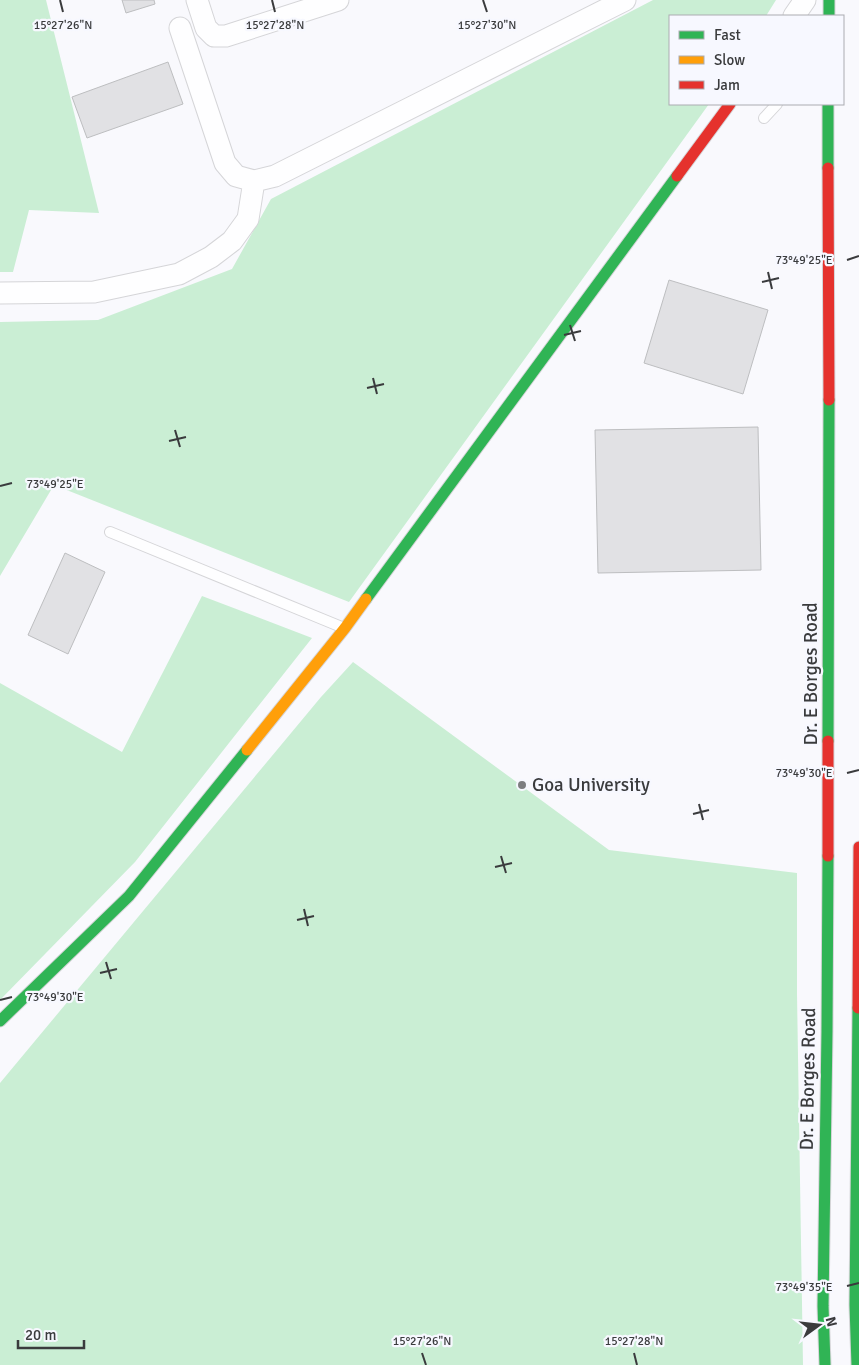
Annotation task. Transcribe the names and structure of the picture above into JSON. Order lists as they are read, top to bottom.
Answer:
{
  "streets": {
    "main road": ["Dr. E Borges Road"]
  },
  "places": ["Goa University"],
  "legend": ["Fast", "Slow", "Jam"],
  "scale_bar": "20 m",
  "north": "right",
  "coordinates": [
    "15°27'26\"N",
    "15°27'28\"N",
    "15°27'30\"N",
    "73°49'25\"E",
    "73°49'30\"E",
    "73°49'35\"E"
  ]
}
